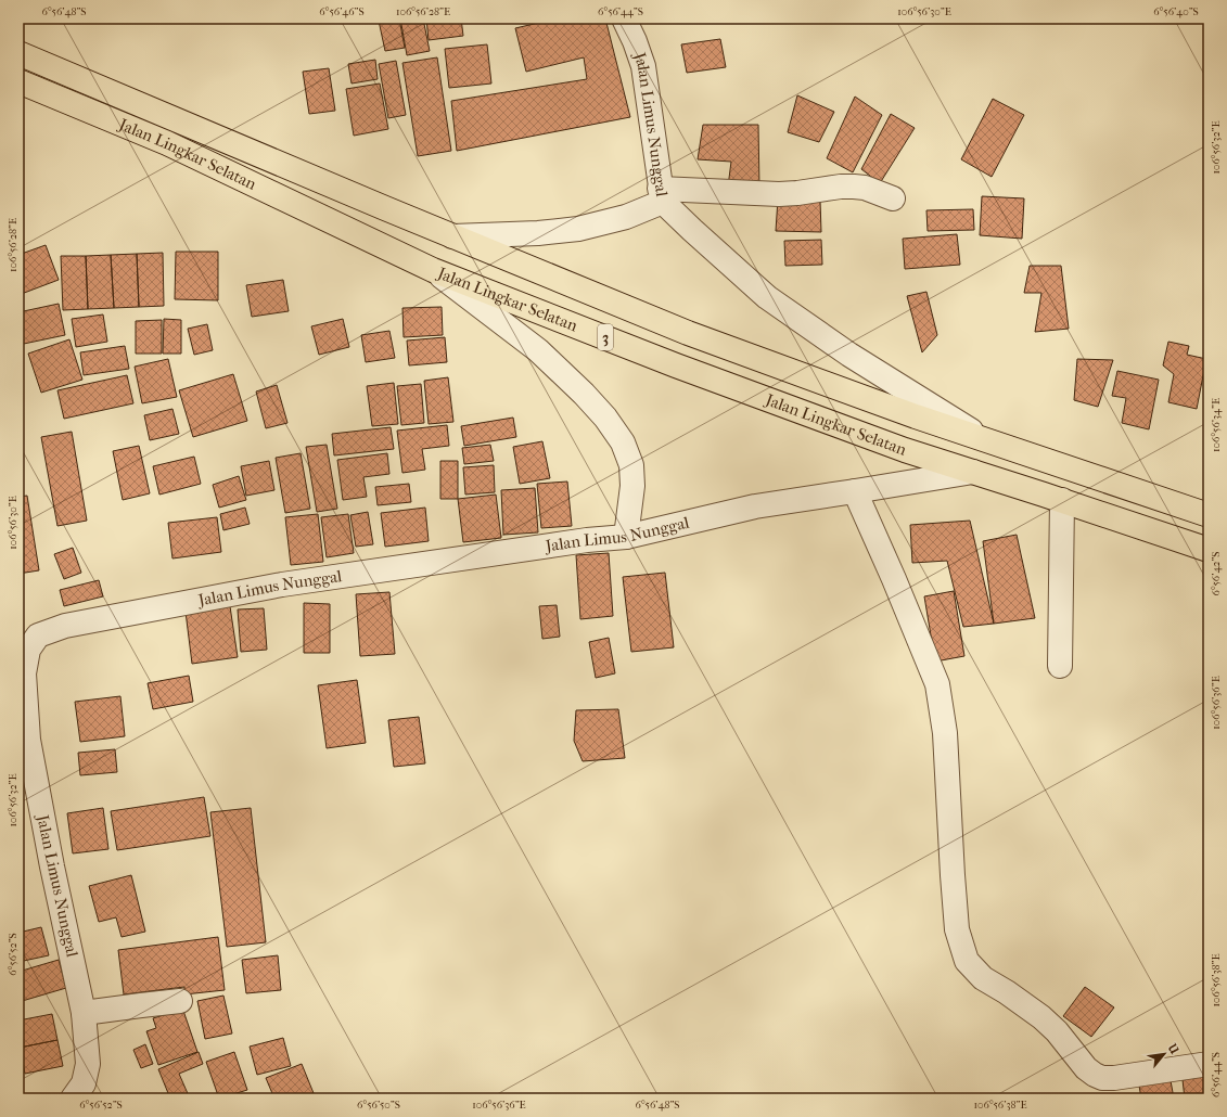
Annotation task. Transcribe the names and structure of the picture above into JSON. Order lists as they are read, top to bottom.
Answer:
{
  "streets": {
    "main road": ["Jalan Lingkar Selatan", "3"],
    "street": ["Jalan Limus Nunggal"]
  },
  "crossings": [
    ["Jalan Limus Nunggal", "Jalan Lingkar Selatan"]
  ],
  "north": "top right",
  "coordinates": [
    "6°56'48\"S",
    "6°56'46\"S",
    "106°56'28\"E",
    "6°56'44\"S",
    "106°56'30\"E",
    "6°56'40\"S",
    "106°56'32\"E",
    "106°56'34\"E",
    "6°56'42\"S",
    "106°56'36\"E",
    "6°56'52\"S",
    "106°56'38\"E",
    "6°56'50\"S"
  ]
}
